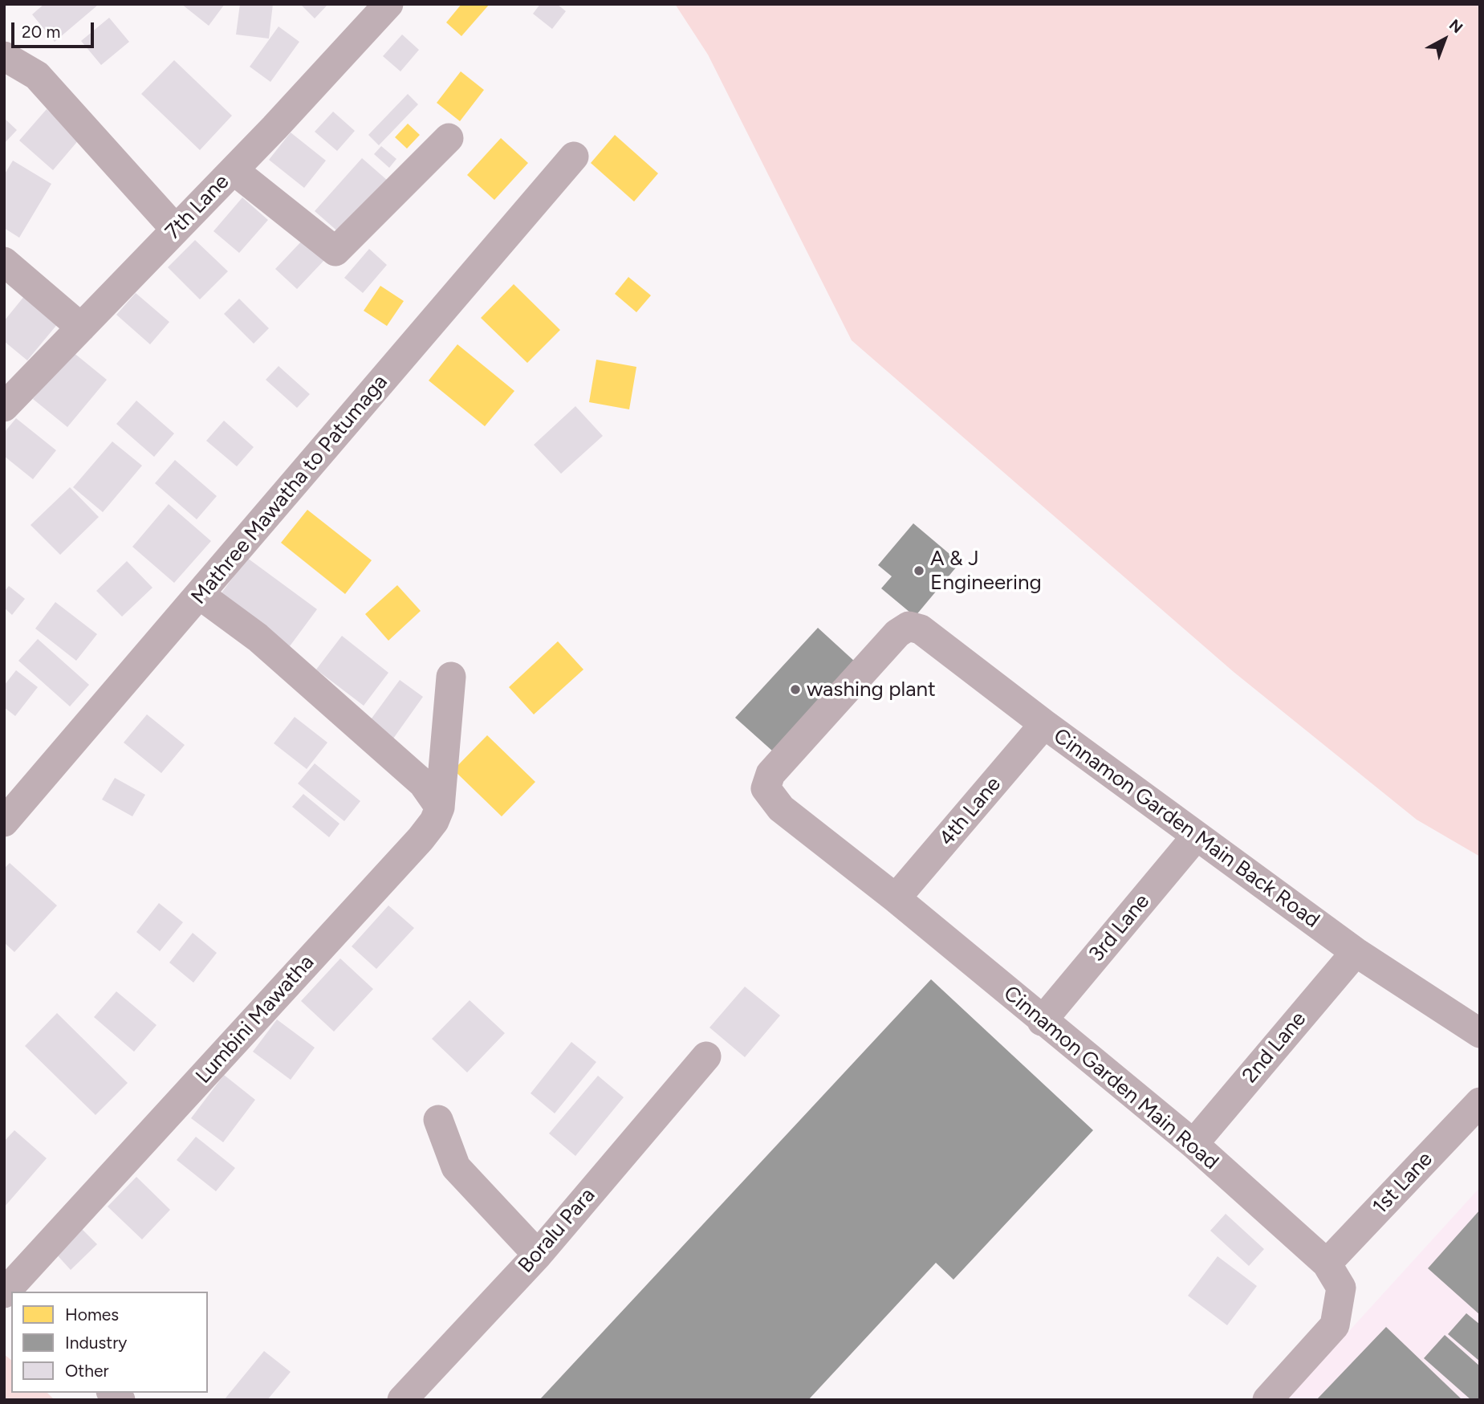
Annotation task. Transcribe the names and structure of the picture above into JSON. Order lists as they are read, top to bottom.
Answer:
{
  "streets": {
    "street": [
      "7th Lane",
      "Mathree Mawatha to Patumaga",
      "4th Lane",
      "Cinnamon Garden Main Back Road",
      "3rd Lane",
      "Lumbini Mawatha",
      "2nd Lane",
      "Cinnamon Garden Main Road",
      "1st Lane",
      "Boralu Para"
    ]
  },
  "crossings": [
    ["4th Lane", "Cinnamon Garden Main Back Road"],
    ["4th Lane", "Cinnamon Garden Main Road"],
    ["Cinnamon Garden Main Back Road", "3rd Lane"],
    ["Cinnamon Garden Main Back Road", "2nd Lane"],
    ["Cinnamon Garden Main Back Road", "Cinnamon Garden Main Road"],
    ["3rd Lane", "Cinnamon Garden Main Road"],
    ["2nd Lane", "Cinnamon Garden Main Road"],
    ["Cinnamon Garden Main Road", "1st Lane"]
  ],
  "places": ["A & J Engineering", "washing plant"],
  "legend": ["Homes", "Industry", "Other"],
  "scale_bar": "20 m",
  "north": "top right"
}
